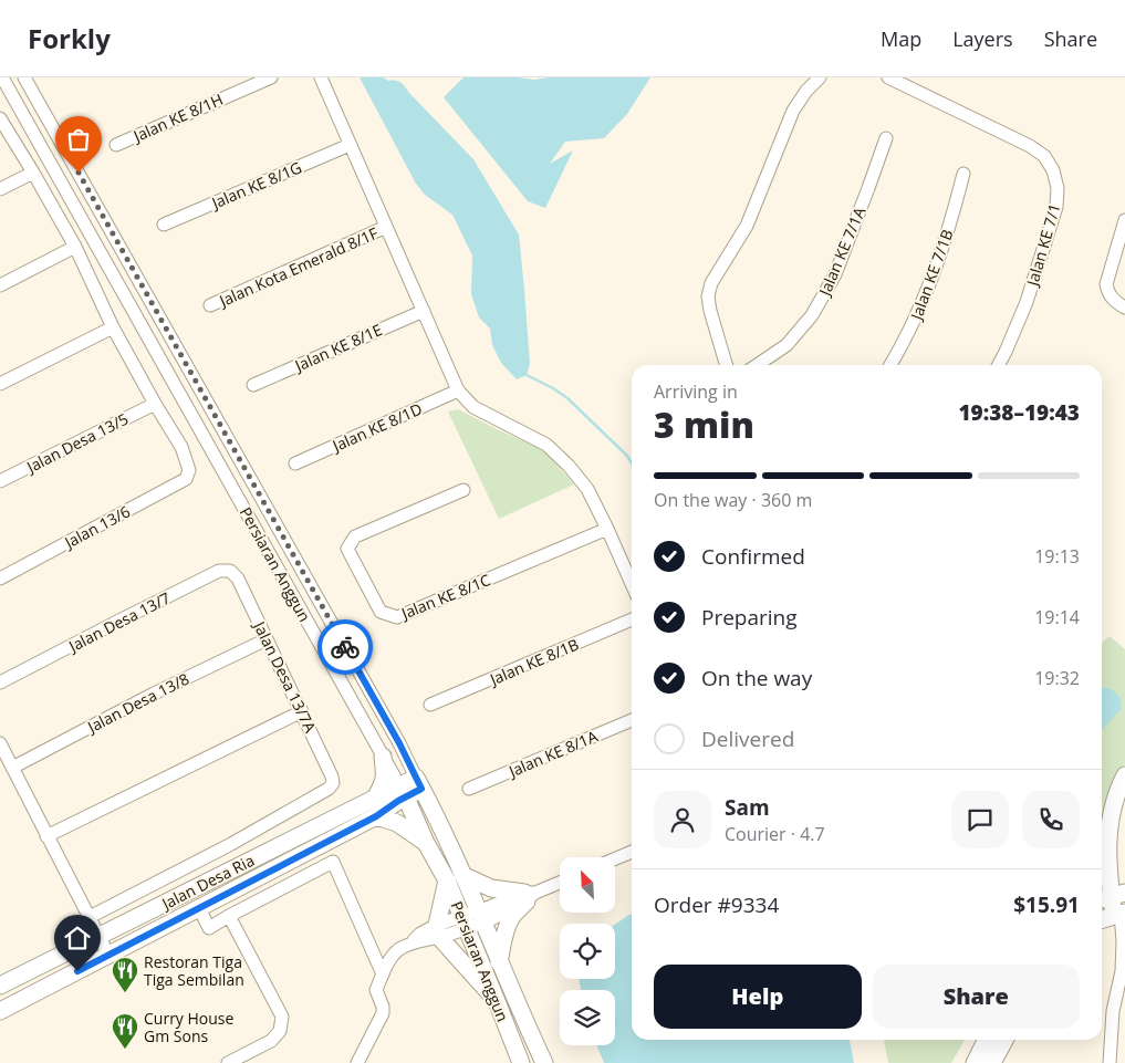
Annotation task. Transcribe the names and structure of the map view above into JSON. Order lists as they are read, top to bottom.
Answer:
{
  "streets": {
    "main road": ["Persiaran Anggun", "Jalan Desa Ria"],
    "street": [
      "Jalan KE 8/1H",
      "Jalan KE 8/1G",
      "Jalan KE 7/1",
      "Jalan KE 7/1A",
      "Jalan Kota Emerald 8/1F",
      "Jalan KE 7/1B",
      "Jalan KE 8/1E",
      "Jalan KE 8/1D",
      "Jalan Desa 13/5",
      "Jalan 13/6",
      "Jalan KE 8/1C",
      "Jalan Desa 13/7",
      "Jalan KE 8/1B",
      "Jalan Desa 13/7A",
      "Jalan Desa 13/8",
      "Jalan KE 8/1A"
    ]
  },
  "crossings": [
    ["Jalan Desa 13/5", "Jalan 13/6"],
    ["Persiaran Anggun", "Jalan Desa Ria"],
    ["Jalan Desa 13/7", "Jalan Desa 13/7A"],
    ["Jalan Desa 13/7A", "Jalan Desa 13/8"]
  ],
  "places": {
    "restaurant": ["Restoran Tiga Tiga Sembilan", "Curry House Gm Sons"]
  },
  "north": "top left",
  "page": {
    "header": "Forkly",
    "nav": ["Map", "Layers", "Share"],
    "heading": ["3 min", "Arriving in", "19:38–19:43"],
    "panel": [
      "Sam",
      "Courier · 4.7",
      "Order #9334",
      "$15.91"
    ],
    "bar": "On the way · 360 m",
    "list": [
      ["Confirmed", "19:13"],
      ["Preparing", "19:14"],
      ["On the way", "19:32"],
      "Delivered"
    ],
    "buttons": ["Help", "Share"]
  }
}
